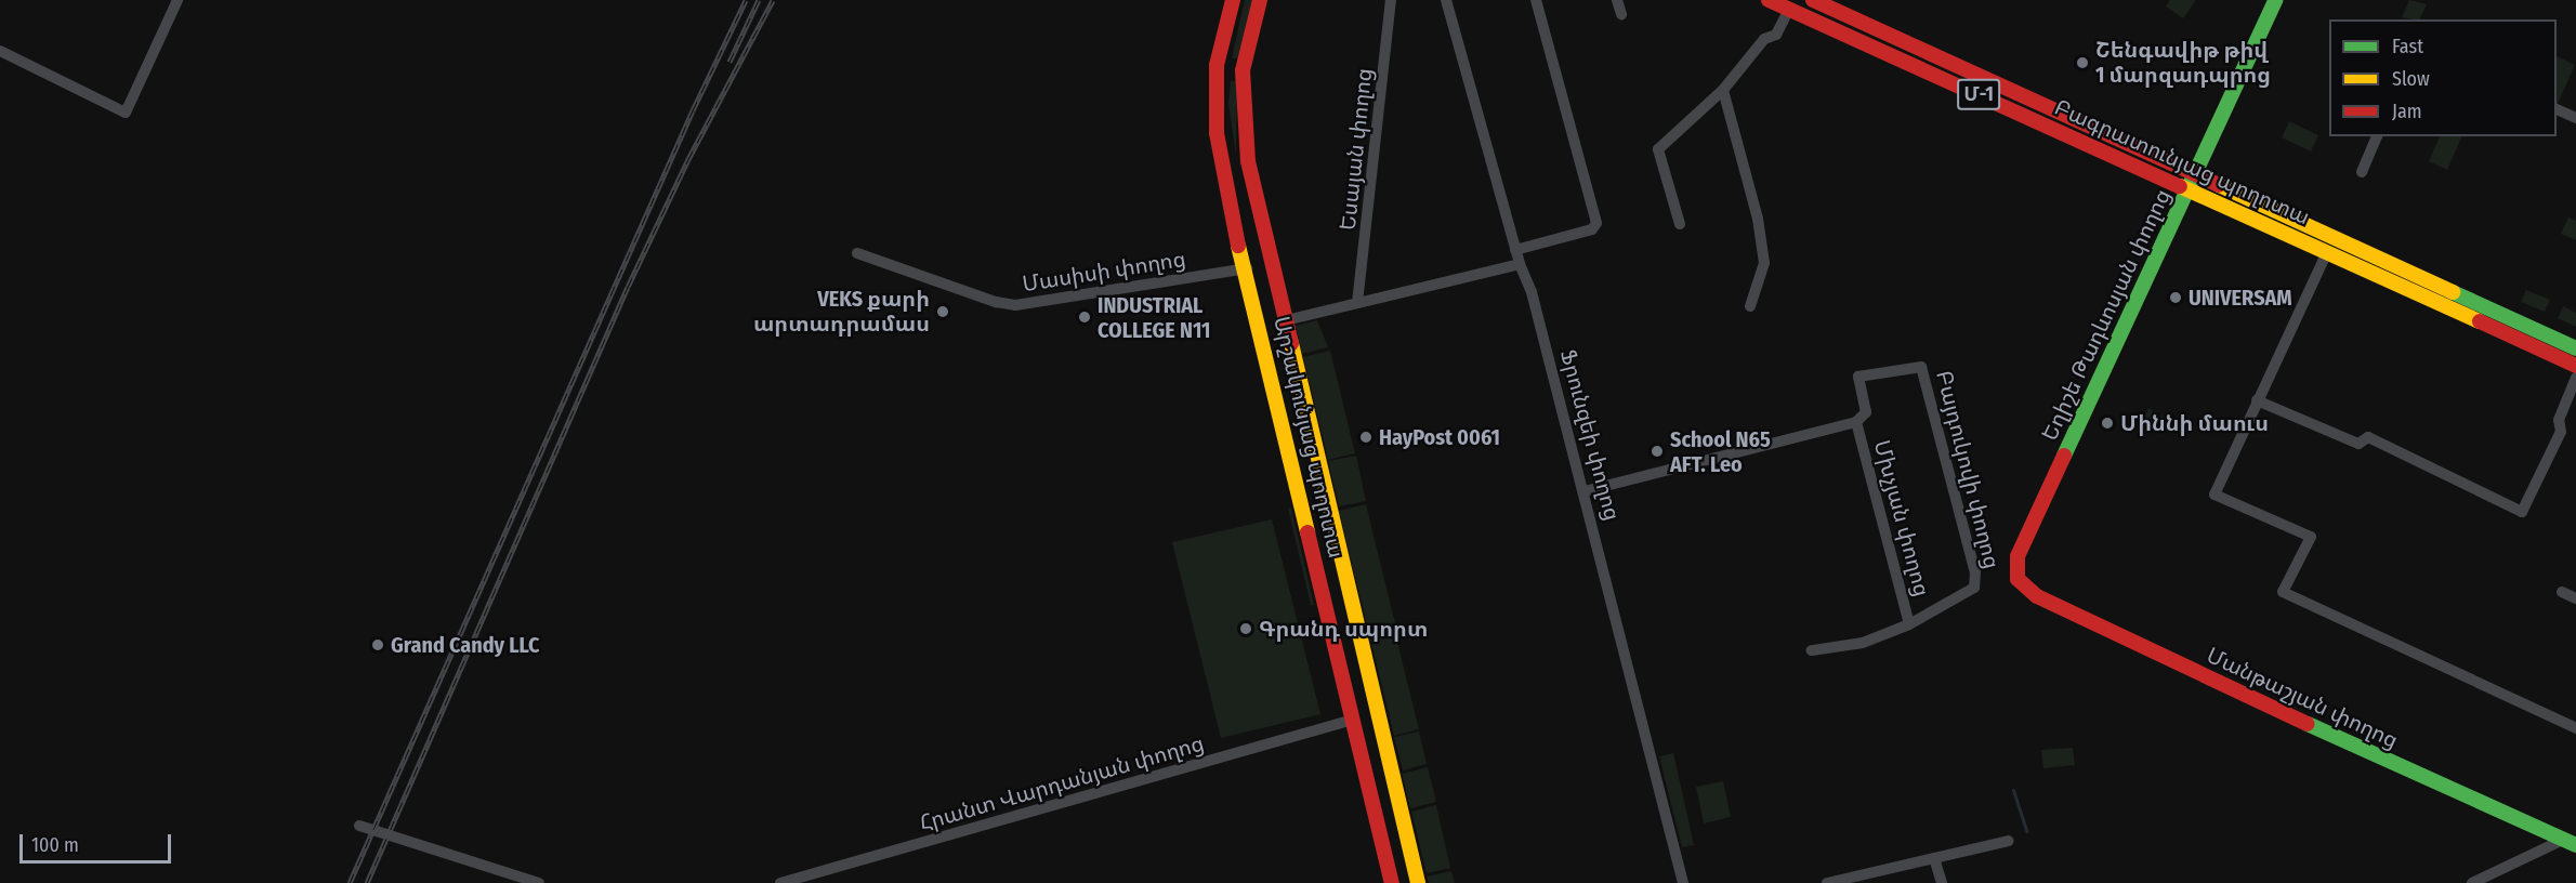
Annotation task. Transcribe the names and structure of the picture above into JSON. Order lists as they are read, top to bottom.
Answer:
{
  "streets": {
    "main road": [
      "Մ-1",
      "Բագրատունյաց պողոտա",
      "Եղիշե Թադևոսյան փողոց",
      "Արշակունյաց պողոտա",
      "Մանթաշյան փողոց"
    ],
    "street": [
      "Եսայան փողոց",
      "Մասիսի փողոց",
      "Ֆրունզեի փողոց",
      "Բայդուկովի փողոց",
      "Մխչյան փողոց",
      "Հրանտ Վարդանյան փողոց"
    ]
  },
  "crossings": [
    ["Բագրատունյաց պողոտա", "Եղիշե Թադևոսյան փողոց"],
    ["Մասիսի փողոց", "Արշակունյաց պողոտա"],
    ["Եղիշե Թադևոսյան փողոց", "Մանթաշյան փողոց"],
    ["Արշակունյաց պողոտա", "Հրանտ Վարդանյան փողոց"],
    ["Բայդուկովի փողոց", "Մխչյան փողոց"]
  ],
  "places": [
    "Շենգավիթ թիվ 1 մարզադպրոց",
    "UNIVERSAM",
    "VEKS քարի արտադրամաս",
    "INDUSTRIAL COLLEGE N11",
    "Միննի մաուս",
    "HayPost 0061",
    "School N65 AFT. Leo",
    "Գրանդ սպորտ",
    "Grand Candy LLC"
  ],
  "legend": ["Fast", "Slow", "Jam"],
  "scale_bar": "100 m"
}
